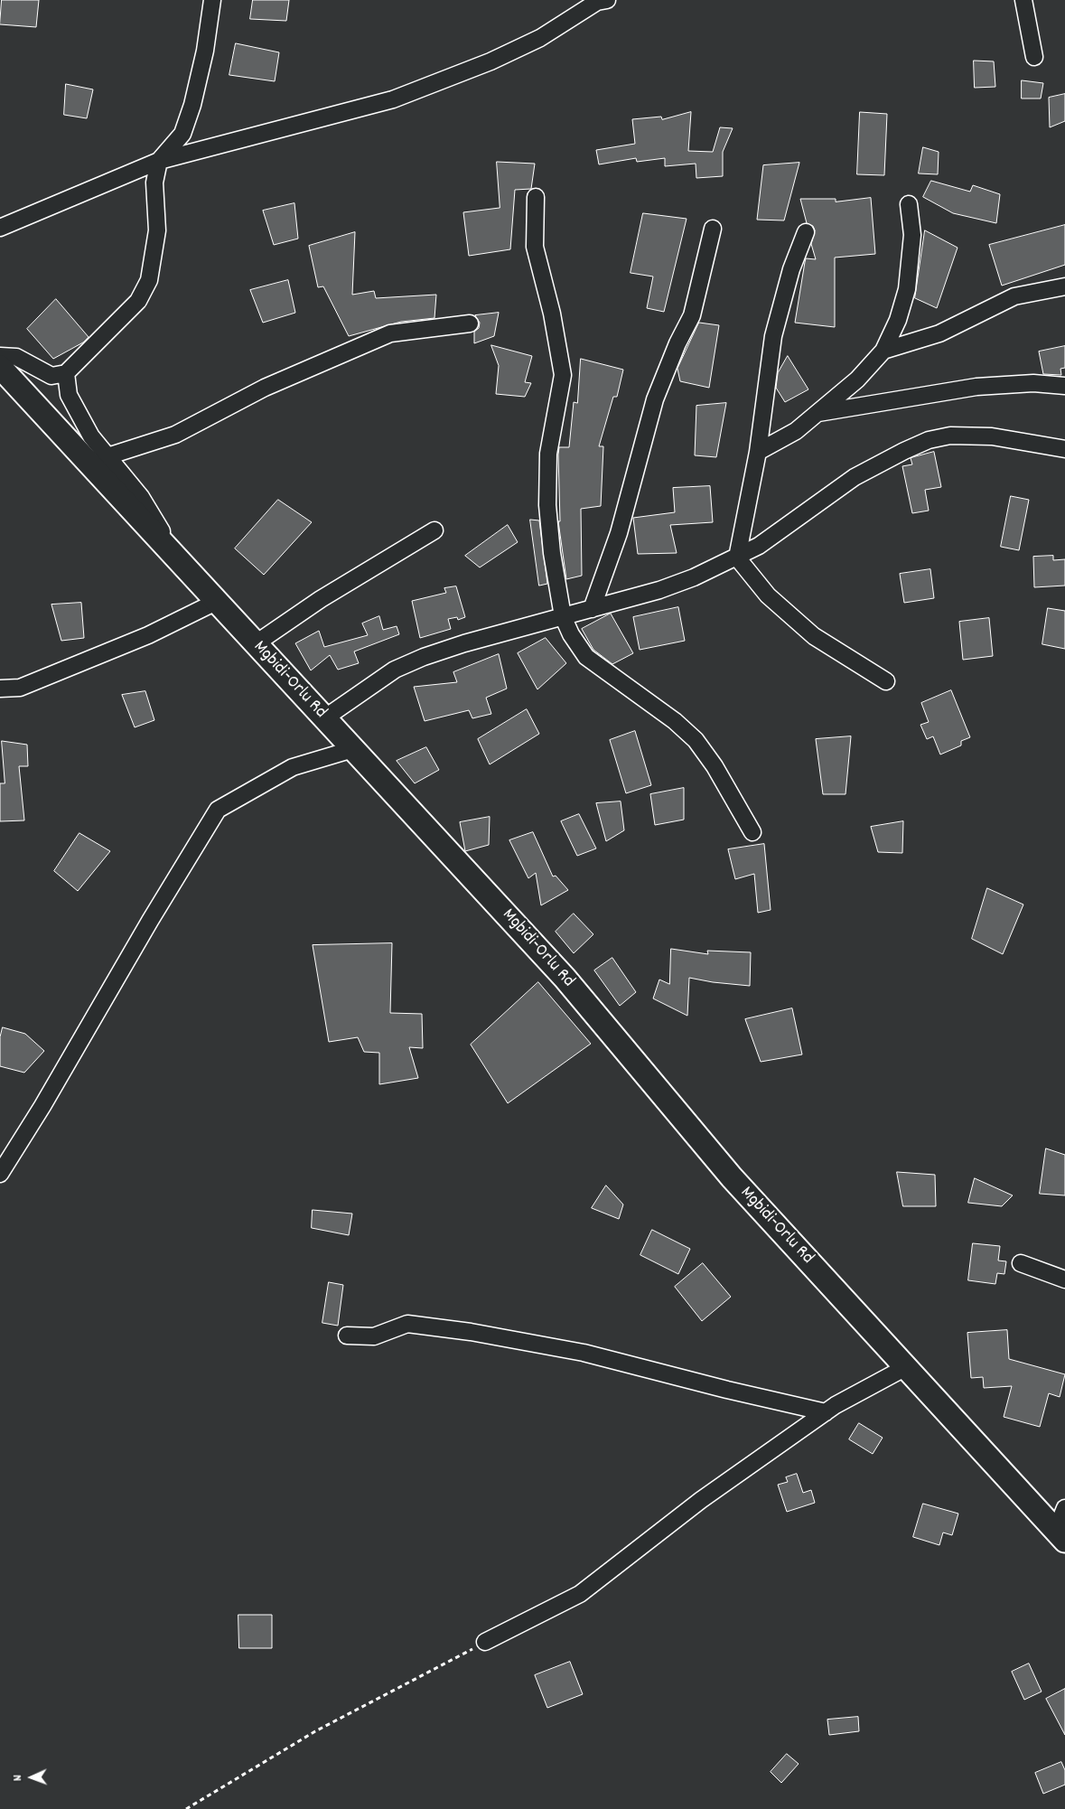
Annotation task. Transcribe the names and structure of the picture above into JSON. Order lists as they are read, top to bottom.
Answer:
{
  "streets": {
    "main road": ["Mgbidi-Orlu Rd"]
  },
  "north": "left"
}
